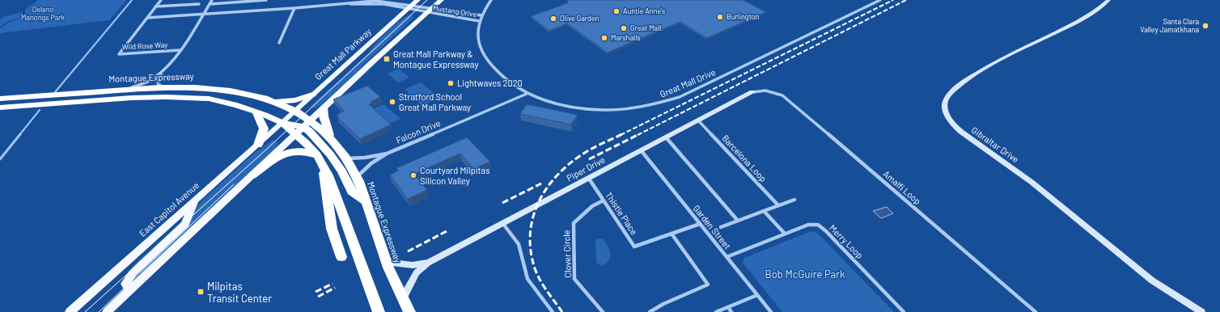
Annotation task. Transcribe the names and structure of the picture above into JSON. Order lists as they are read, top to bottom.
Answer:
{
  "streets": {
    "highway": ["Montague Expressway"],
    "main road": ["Great Mall Parkway", "East Capitol Avenue"],
    "street": [
      "Mustang Drive",
      "Wild Rose Way",
      "Great Mall Drive",
      "Falcon Drive",
      "Gibraltar Drive",
      "Barcelona Loop",
      "Piper Drive",
      "Amalfi Loop",
      "Thistle Place",
      "Garden Street",
      "Merry Loop",
      "Clover Circle"
    ]
  },
  "crossings": [
    ["Mustang Drive", "Great Mall Parkway"],
    ["Mustang Drive", "Great Mall Drive"],
    ["Great Mall Parkway", "Montague Expressway"],
    ["Great Mall Parkway", "East Capitol Avenue"],
    ["Montague Expressway", "Falcon Drive"],
    ["Montague Expressway", "Piper Drive"],
    ["Great Mall Drive", "Falcon Drive"],
    ["Barcelona Loop", "Piper Drive"],
    ["Piper Drive", "Amalfi Loop"],
    ["Piper Drive", "Thistle Place"],
    ["Piper Drive", "Garden Street"],
    ["Thistle Place", "Garden Street"],
    ["Thistle Place", "Clover Circle"],
    ["Garden Street", "Merry Loop"]
  ],
  "parks": ["Delano Manongs Park", "Bob McGuire Park"],
  "places": {
    "other": [
      "Auntie Anne's",
      "Burlington",
      "Olive Garden",
      "Santa Clara Valley Jamatkhana",
      "Great Mall",
      "Marshalls",
      "Lightwaves 2020",
      "Stratford School Great Mall Parkway",
      "Courtyard Milpitas Silicon Valley"
    ],
    "transit": ["Great Mall Parkway & Montague Expressway", "Milpitas Transit Center"]
  }
}
